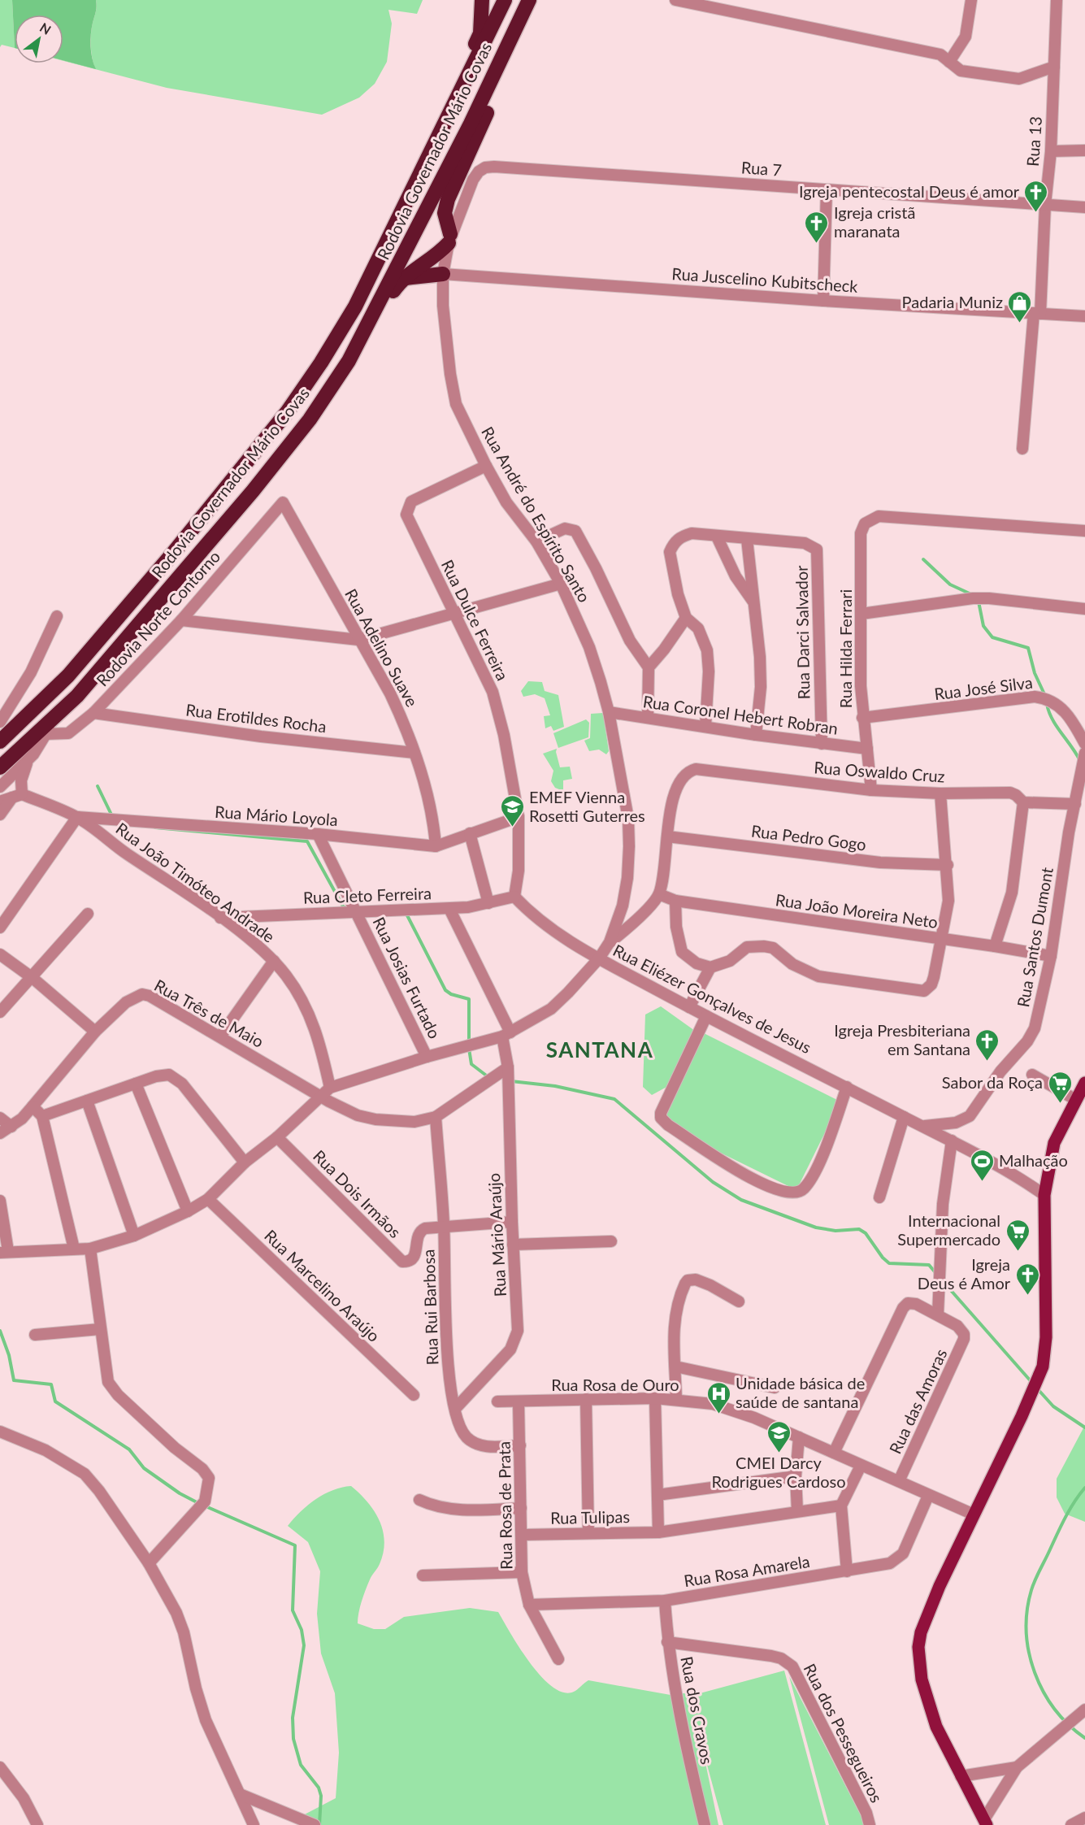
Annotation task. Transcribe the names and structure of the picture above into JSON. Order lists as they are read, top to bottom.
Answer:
{
  "streets": {
    "highway": ["Rodovia Governador Mário Covas"],
    "street": [
      "Rua 13",
      "Rua 7",
      "Rua Juscelino Kubitscheck",
      "Rua André do Espírito Santo",
      "Rodovia Norte Contorno",
      "Rua Dulce Ferreira",
      "Rua Darci Salvador",
      "Rua Adelino Suave",
      "Rua Hilda Ferrari",
      "Rua José Silva",
      "Rua Coronel Hebert Robran",
      "Rua Erotildes Rocha",
      "Rua Oswaldo Cruz",
      "Rua Mário Loyola",
      "Rua Pedro Gogo",
      "Rua João Timóteo Andrade",
      "Rua Cleto Ferreira",
      "Rua João Moreira Neto",
      "Rua Santos Dumont",
      "Rua Josias Furtado",
      "Rua Eliézer Gonçalves de Jesus",
      "Rua Três de Maio",
      "Rua Dois Irmãos",
      "Rua Mário Araújo",
      "Rua Marcelino Araújo",
      "Rua Rui Barbosa",
      "Rua Rosa de Ouro",
      "Rua das Amoras",
      "Rua Rosa de Prata",
      "Rua Tulipas",
      "Rua Rosa Amarela",
      "Rua dos Cravos",
      "Rua dos Pessegueiros"
    ]
  },
  "crossings": [
    ["Rua 13", "Rua 7"],
    ["Rua 13", "Rua Juscelino Kubitscheck"],
    ["Rua 7", "Rua André do Espírito Santo"],
    ["Rua Juscelino Kubitscheck", "Rua André do Espírito Santo"],
    ["Rua André do Espírito Santo", "Rua Dulce Ferreira"],
    ["Rua André do Espírito Santo", "Rua Coronel Hebert Robran"],
    ["Rua André do Espírito Santo", "Rua João Timóteo Andrade"],
    ["Rua André do Espírito Santo", "Rua Josias Furtado"],
    ["Rua André do Espírito Santo", "Rua Eliézer Gonçalves de Jesus"],
    ["Rua André do Espírito Santo", "Rua Três de Maio"],
    ["Rua André do Espírito Santo", "Rua Dois Irmãos"],
    ["Rua André do Espírito Santo", "Rua Mário Araújo"],
    ["Rua André do Espírito Santo", "Rua Marcelino Araújo"],
    ["Rodovia Norte Contorno", "Rua Adelino Suave"],
    ["Rodovia Norte Contorno", "Rua Erotildes Rocha"],
    ["Rua Dulce Ferreira", "Rua Mário Loyola"],
    ["Rua Dulce Ferreira", "Rua Cleto Ferreira"],
    ["Rua Dulce Ferreira", "Rua Eliézer Gonçalves de Jesus"],
    ["Rua Darci Salvador", "Rua Coronel Hebert Robran"],
    ["Rua Adelino Suave", "Rua Erotildes Rocha"],
    ["Rua Adelino Suave", "Rua Mário Loyola"],
    ["Rua Hilda Ferrari", "Rua José Silva"],
    ["Rua Hilda Ferrari", "Rua Coronel Hebert Robran"],
    ["Rua Hilda Ferrari", "Rua Oswaldo Cruz"],
    ["Rua Oswaldo Cruz", "Rua Pedro Gogo"],
    ["Rua Oswaldo Cruz", "Rua Santos Dumont"],
    ["Rua Mário Loyola", "Rua João Timóteo Andrade"],
    ["Rua Mário Loyola", "Rua Josias Furtado"],
    ["Rua João Timóteo Andrade", "Rua Cleto Ferreira"],
    ["Rua Cleto Ferreira", "Rua Josias Furtado"],
    ["Rua Cleto Ferreira", "Rua Eliézer Gonçalves de Jesus"],
    ["Rua Cleto Ferreira", "Rua Mário Araújo"],
    ["Rua João Moreira Neto", "Rua Santos Dumont"],
    ["Rua Santos Dumont", "Rua Eliézer Gonçalves de Jesus"],
    ["Rua Três de Maio", "Rua Rui Barbosa"],
    ["Rua Dois Irmãos", "Rua Mário Araújo"],
    ["Rua Dois Irmãos", "Rua Rui Barbosa"],
    ["Rua Mário Araújo", "Rua Rui Barbosa"],
    ["Rua Rui Barbosa", "Rua Rosa de Prata"],
    ["Rua Rosa de Ouro", "Rua das Amoras"],
    ["Rua Rosa de Ouro", "Rua Rosa de Prata"],
    ["Rua Rosa de Ouro", "Rua Rosa Amarela"],
    ["Rua Rosa de Prata", "Rua Tulipas"],
    ["Rua Rosa de Prata", "Rua Rosa Amarela"],
    ["Rua Rosa Amarela", "Rua dos Cravos"],
    ["Rua dos Cravos", "Rua dos Pessegueiros"]
  ],
  "districts": ["SANTANA"],
  "places": {
    "church": [
      "Igreja pentecostal Deus é amor",
      "Igreja cristã maranata",
      "Igreja Presbiteriana em Santana",
      "Igreja Deus é Amor"
    ],
    "shop": ["Padaria Muniz"],
    "school or university": ["EMEF Vienna Rosetti Guterres", "CMEI Darcy Rodrigues Cardoso"],
    "supermarket": ["Sabor da Roça", "Internacional Supermercado"],
    "sports": ["Malhação"],
    "hospital": ["Unidade básica de saúde de santana"]
  },
  "north": "top right"
}
